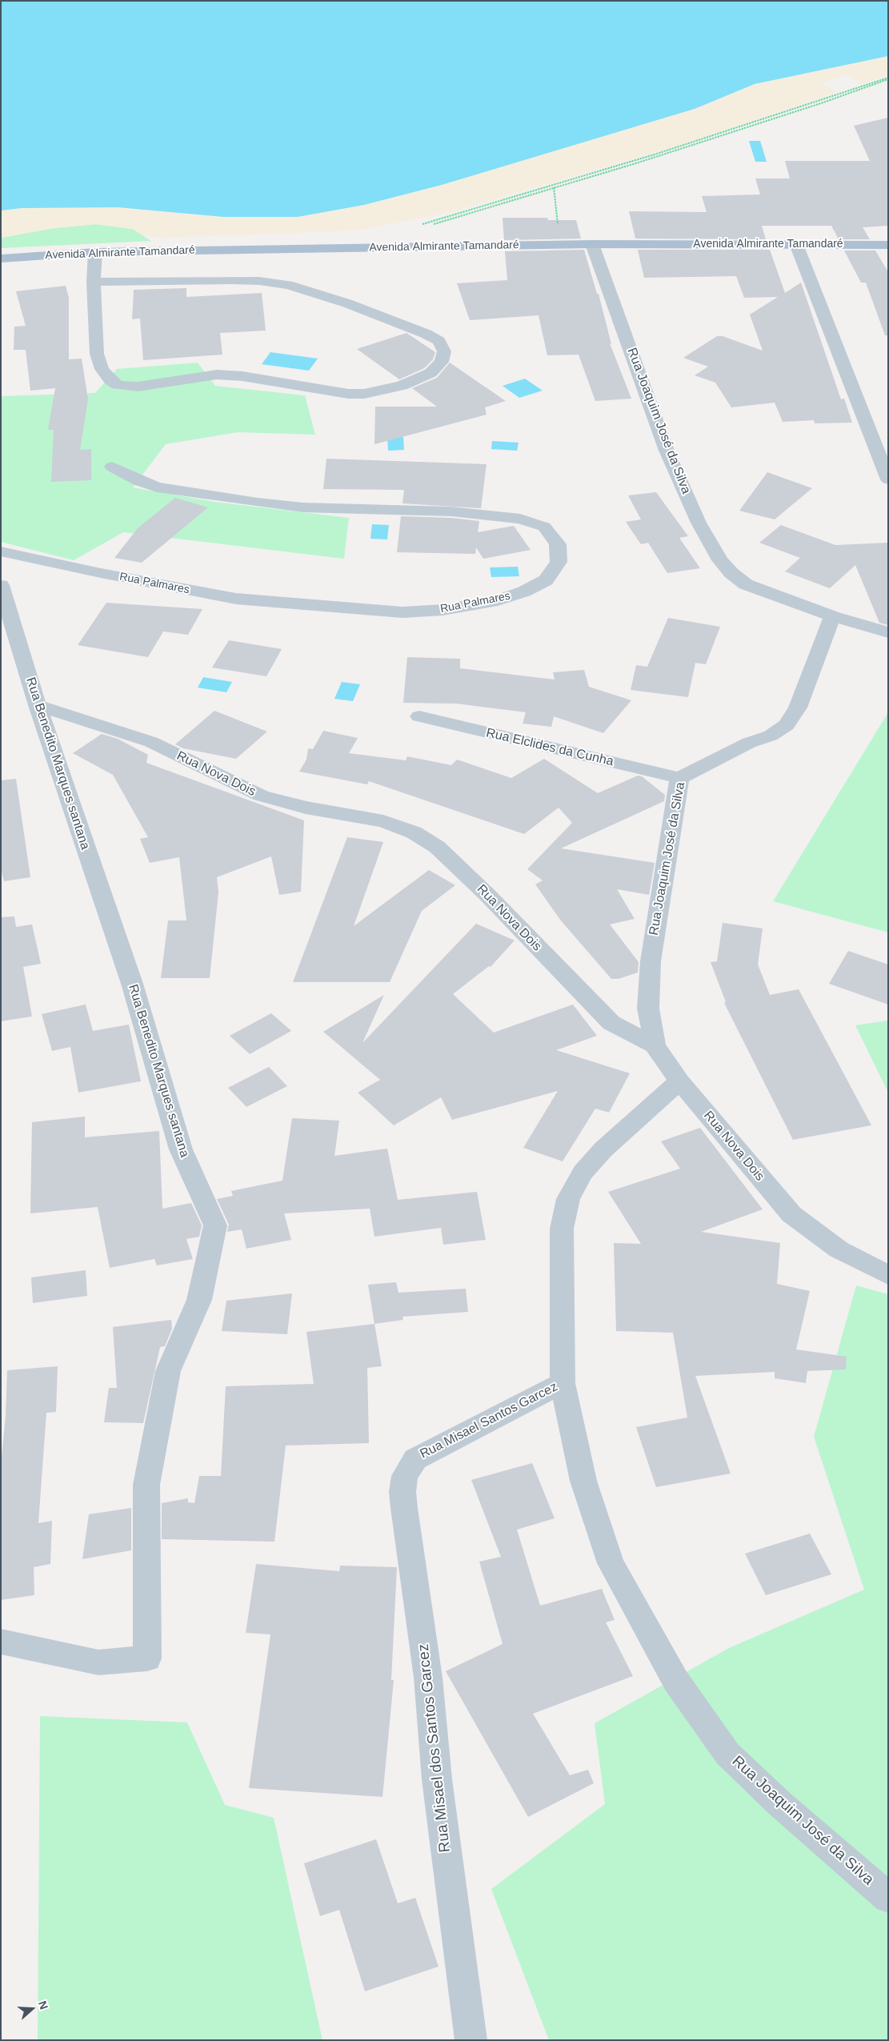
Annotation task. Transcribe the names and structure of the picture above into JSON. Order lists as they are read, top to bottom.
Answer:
{
  "streets": {
    "main road": ["Avenida Almirante Tamandaré"],
    "street": [
      "Rua Joaquim José da Silva",
      "Rua Palmares",
      "Rua Elclides da Cunha",
      "Rua Benedito Marques santana",
      "Rua Nova Dois",
      "Rua Misael Santos Garcez",
      "Rua Misael dos Santos Garcez"
    ]
  },
  "crossings": [
    ["Avenida Almirante Tamandaré", "Rua Joaquim José da Silva"],
    ["Rua Joaquim José da Silva", "Rua Elclides da Cunha"],
    ["Rua Joaquim José da Silva", "Rua Nova Dois"],
    ["Rua Joaquim José da Silva", "Rua Misael Santos Garcez"],
    ["Rua Benedito Marques santana", "Rua Nova Dois"],
    ["Rua Misael Santos Garcez", "Rua Misael dos Santos Garcez"]
  ],
  "north": "right"
}
